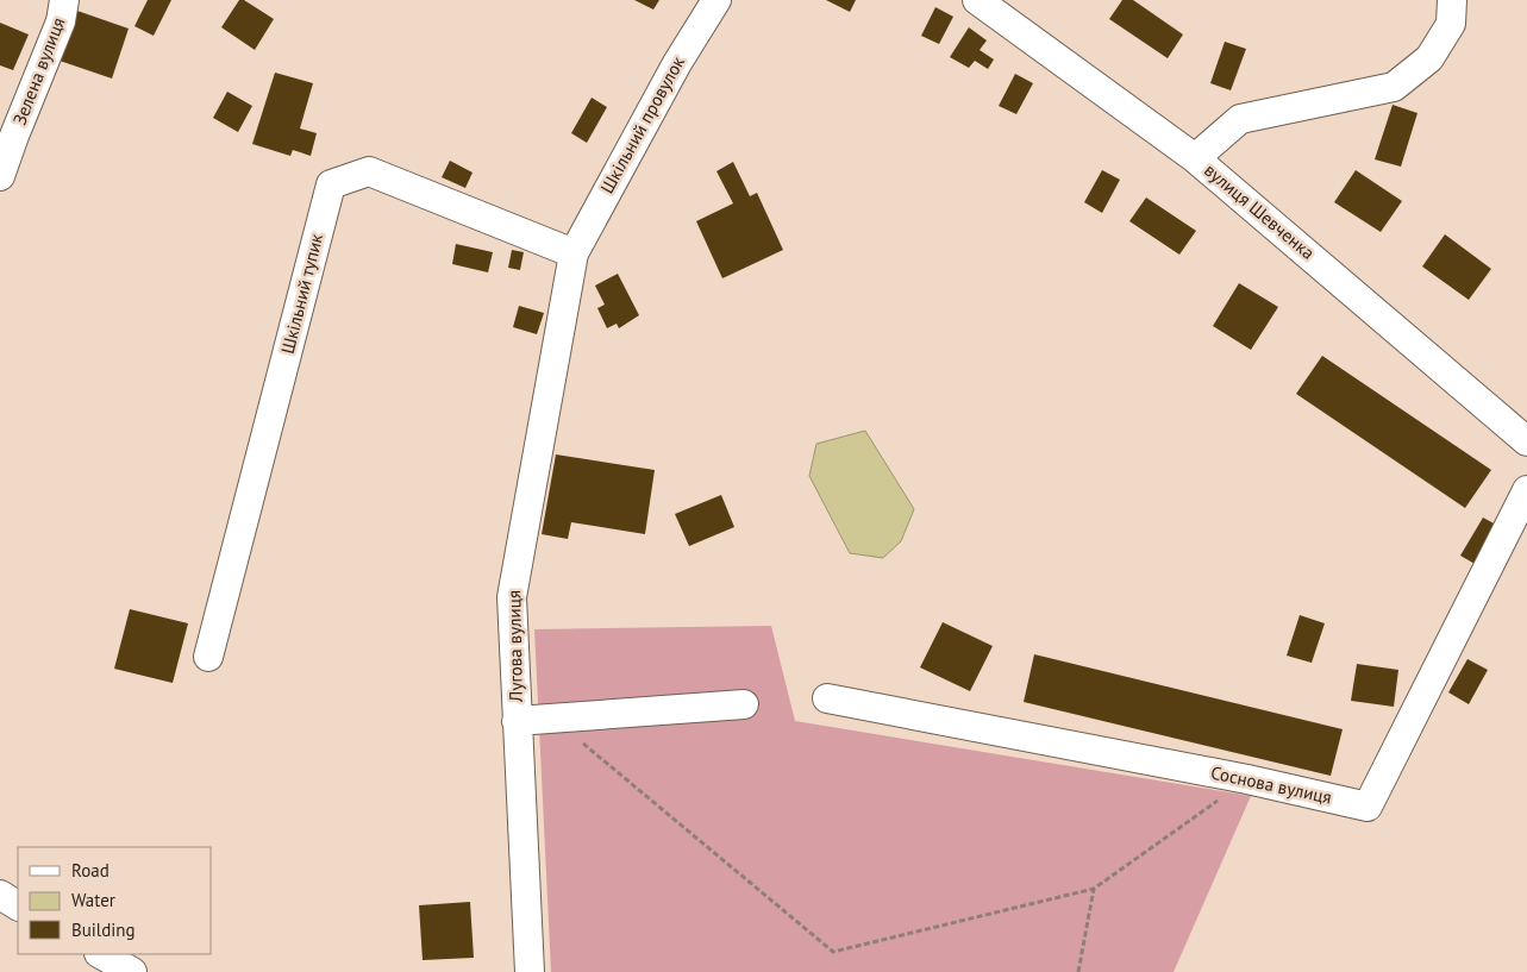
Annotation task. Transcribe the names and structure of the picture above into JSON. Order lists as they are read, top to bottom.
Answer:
{
  "streets": {
    "street": [
      "Зелена вулиця",
      "Шкільний провулок",
      "вулиця Шевченка",
      "Шкільний тупик",
      "Лугова вулиця",
      "Соснова вулиця"
    ]
  },
  "crossings": [
    ["Шкільний провулок", "Шкільний тупик"],
    ["Шкільний провулок", "Лугова вулиця"],
    ["Шкільний тупик", "Лугова вулиця"]
  ],
  "legend": ["Road", "Water", "Building"]
}
